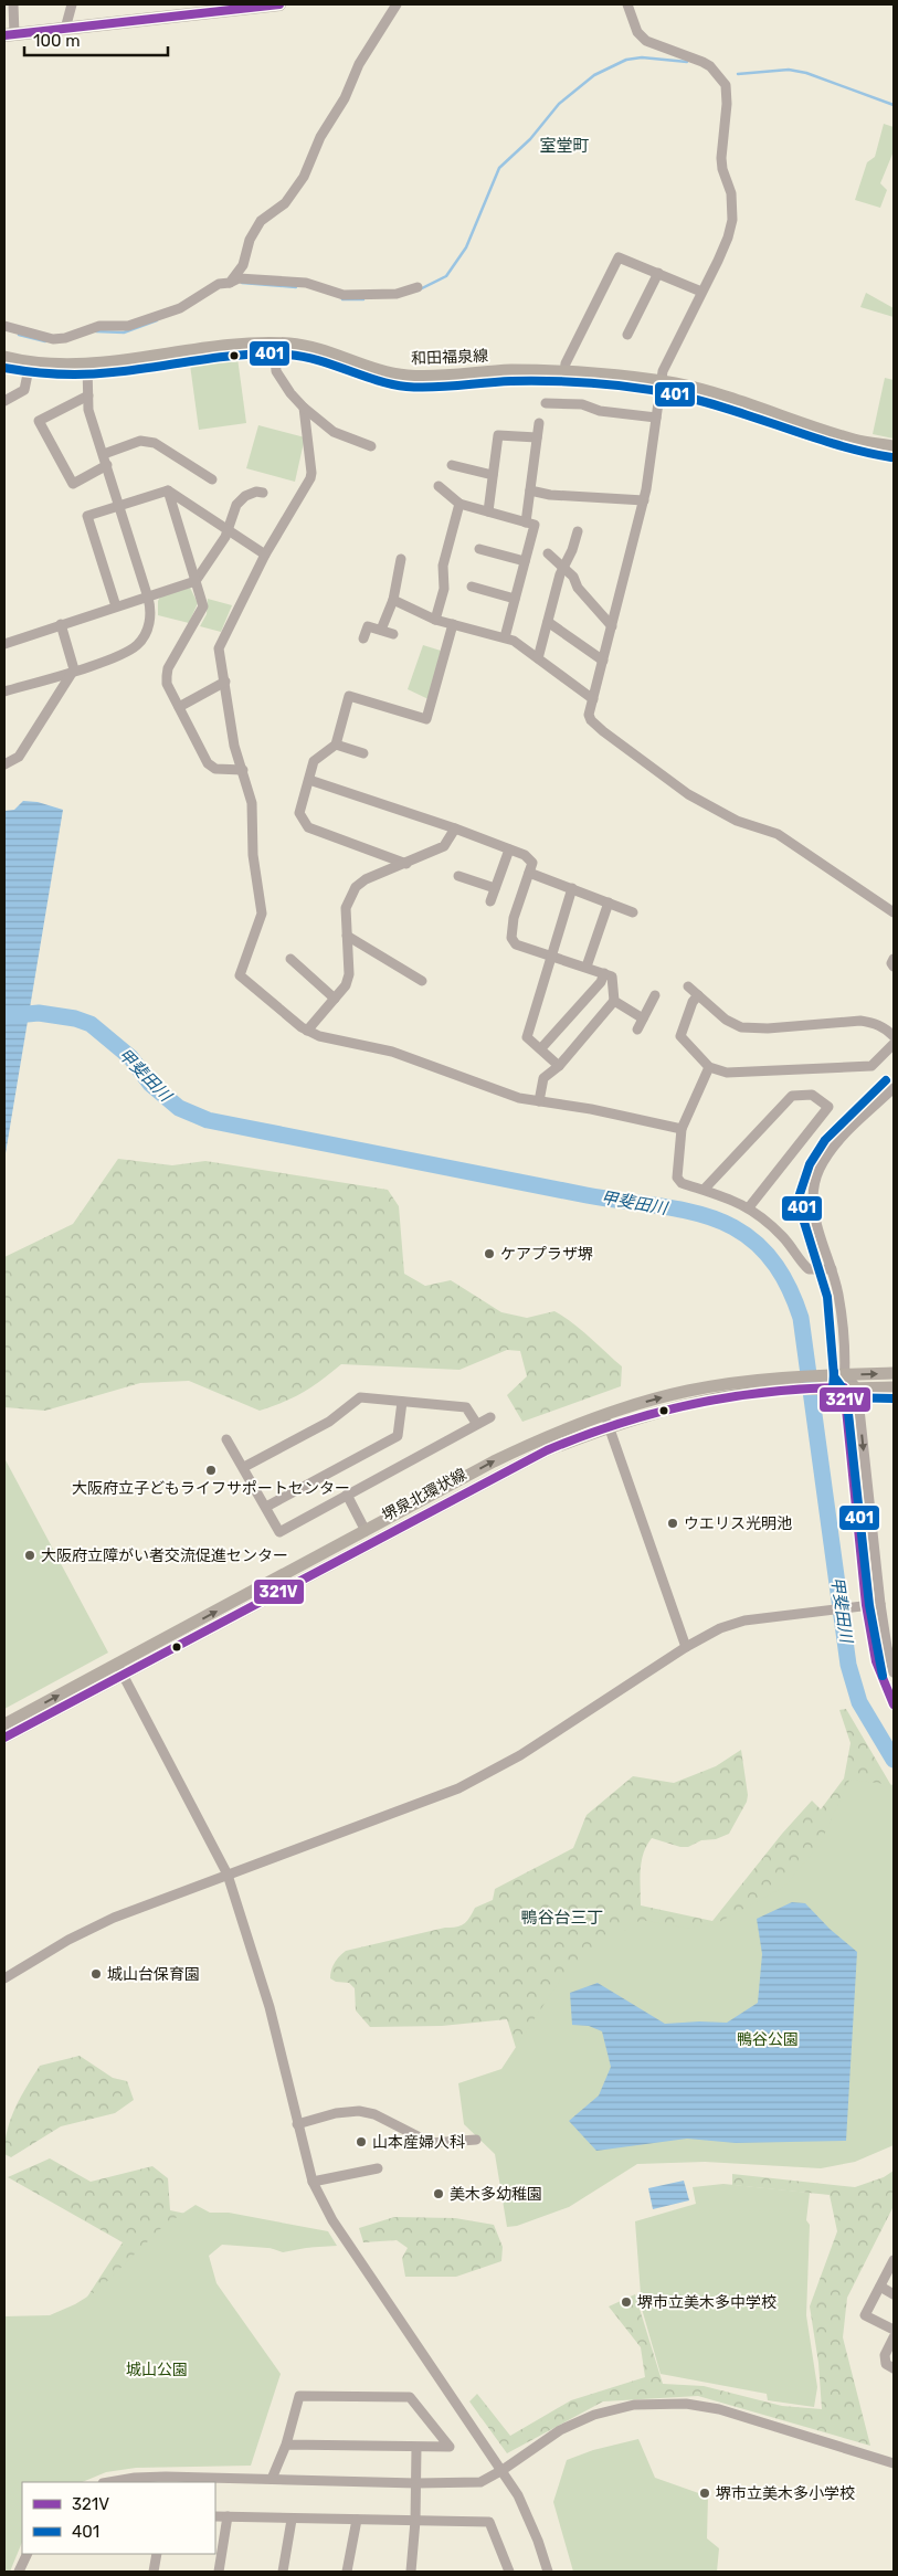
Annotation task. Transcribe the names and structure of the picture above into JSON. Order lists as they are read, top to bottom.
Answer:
{
  "streets": {
    "main road": ["和田福泉線", "堺泉北環状線"]
  },
  "districts": ["室堂町", "鴨谷台三丁"],
  "water": ["甲斐田川"],
  "parks": ["鴨谷公園", "城山公園"],
  "places": [
    "ケアプラザ堺",
    "大阪府立子どもライフサポートセンター",
    "ウエリス光明池",
    "大阪府立障がい者交流促進センター",
    "城山台保育園",
    "山本産婦人科",
    "美木多幼稚園",
    "堺市立美木多中学校",
    "堺市立美木多小学校"
  ],
  "lines": ["transit line 321V", "transit line 401"],
  "legend": ["321V", "401"],
  "scale_bar": "100 m"
}
